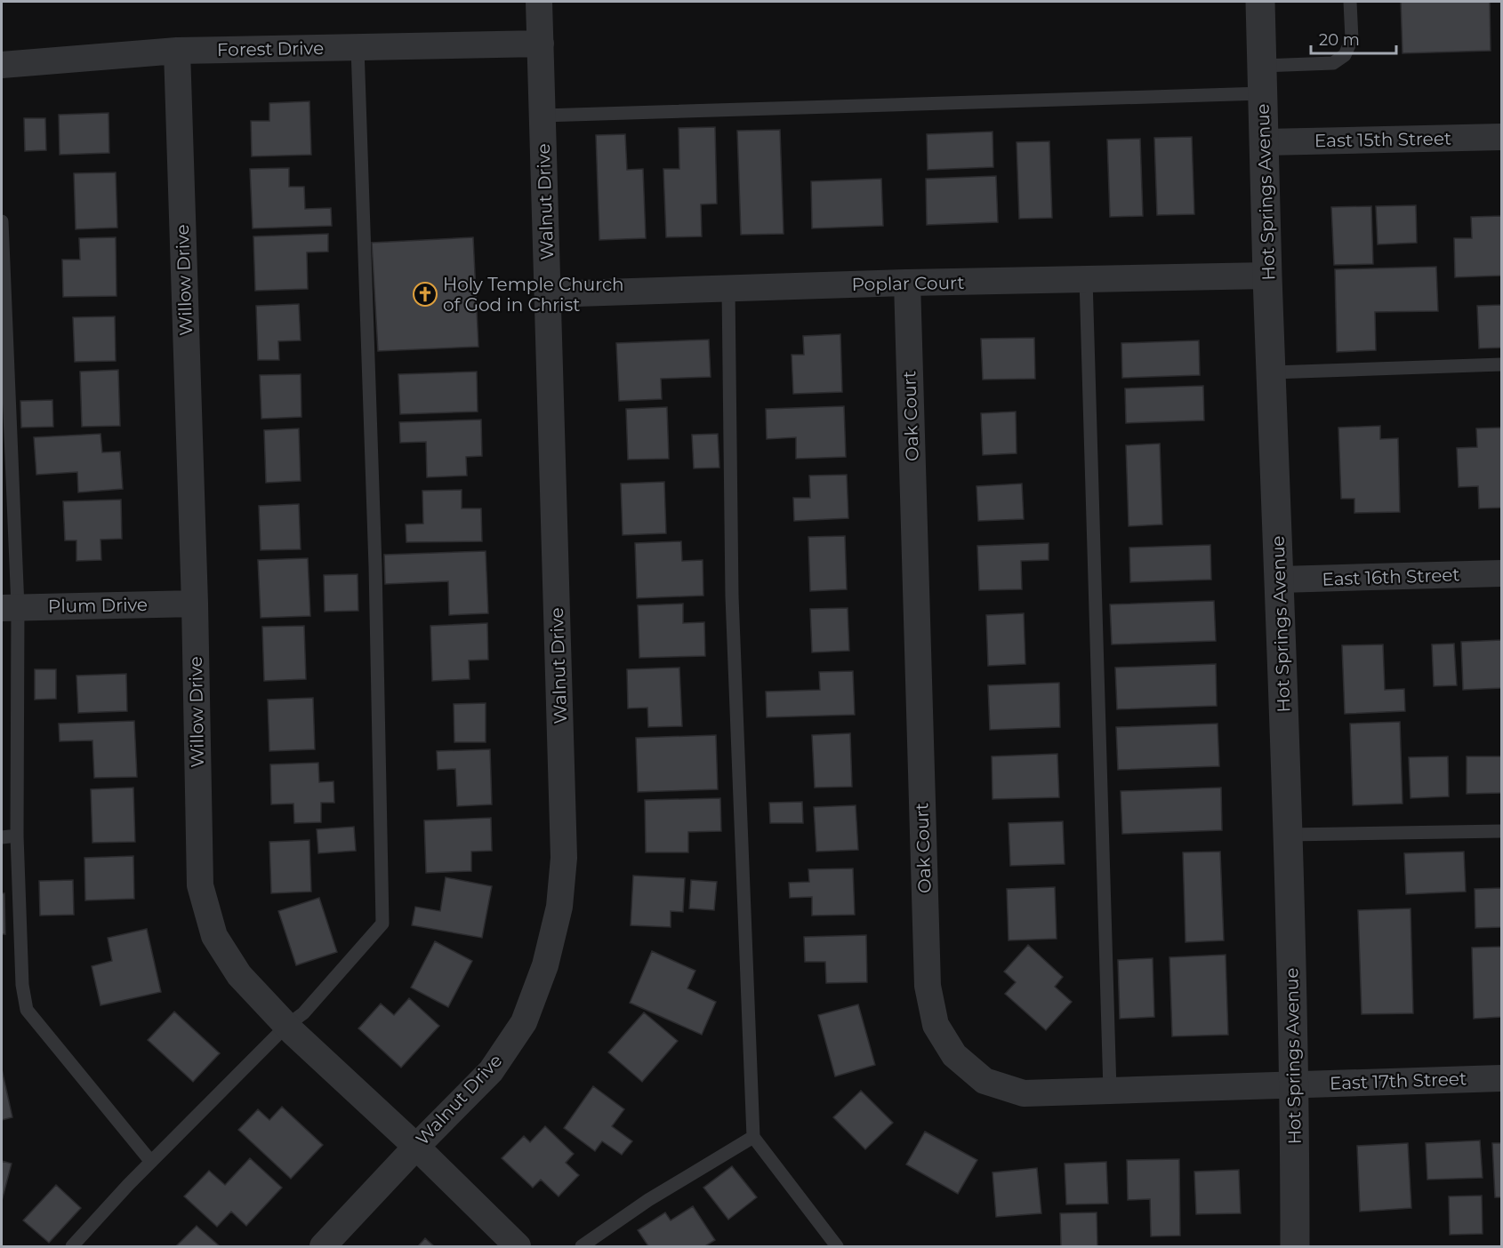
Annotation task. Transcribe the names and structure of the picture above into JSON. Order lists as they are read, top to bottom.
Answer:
{
  "streets": {
    "street": [
      "Forest Drive",
      "East 15th Street",
      "Hot Springs Avenue",
      "Walnut Drive",
      "Willow Drive",
      "Poplar Court",
      "Oak Court",
      "East 16th Street",
      "Plum Drive",
      "East 17th Street"
    ]
  },
  "crossings": [
    ["Forest Drive", "Walnut Drive"],
    ["Forest Drive", "Willow Drive"],
    ["East 15th Street", "Hot Springs Avenue"],
    ["Hot Springs Avenue", "Poplar Court"],
    ["Hot Springs Avenue", "Oak Court"],
    ["Hot Springs Avenue", "East 16th Street"],
    ["Hot Springs Avenue", "East 17th Street"],
    ["Walnut Drive", "Willow Drive"],
    ["Walnut Drive", "Poplar Court"],
    ["Willow Drive", "Plum Drive"],
    ["Poplar Court", "Oak Court"],
    ["Oak Court", "East 17th Street"]
  ],
  "places": {
    "church": ["Holy Temple Church of God in Christ"]
  },
  "scale_bar": "20 m"
}
